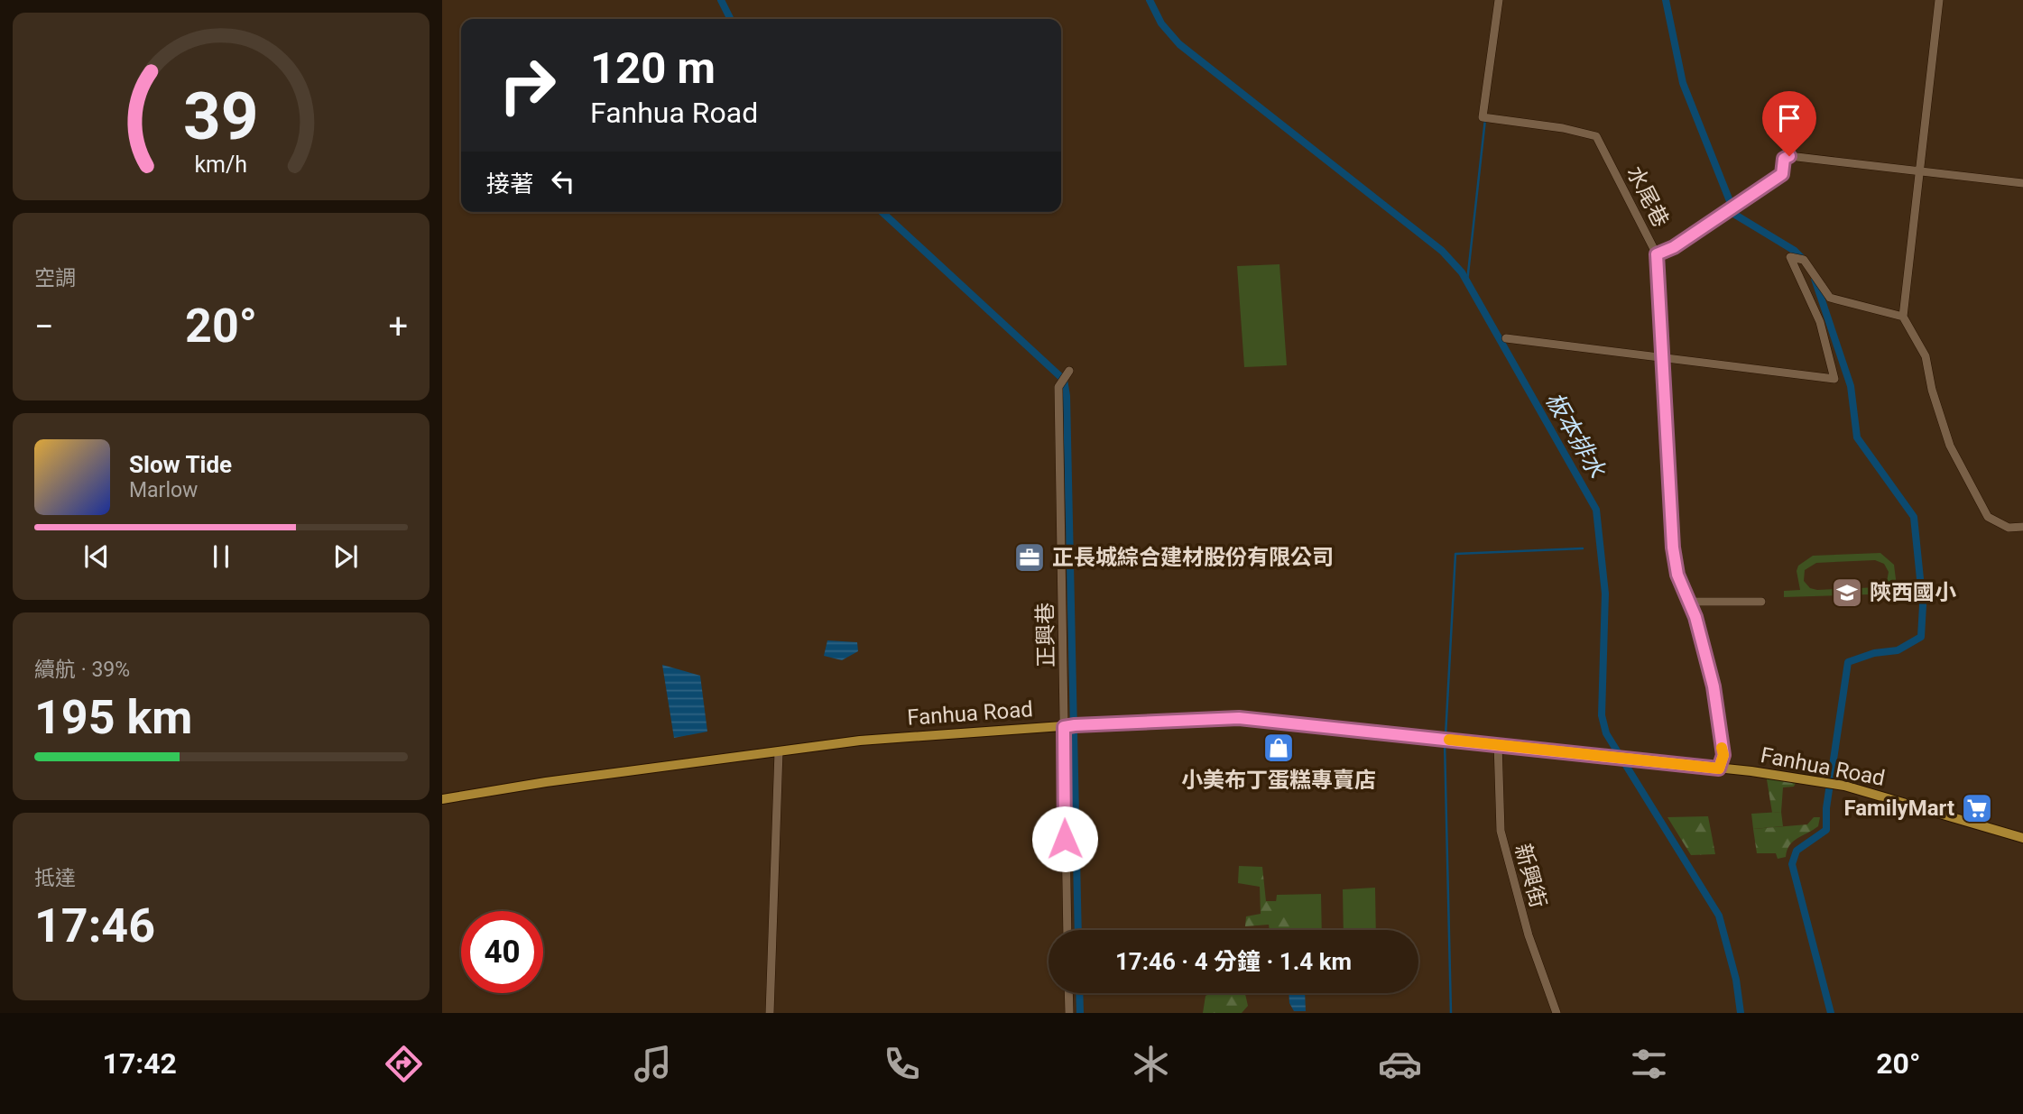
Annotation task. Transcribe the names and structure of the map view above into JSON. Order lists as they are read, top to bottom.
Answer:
{
  "streets": {
    "main road": ["Fanhua Road"],
    "street": ["水尾巷", "正興巷", "新興街"]
  },
  "crossings": [
    ["水尾巷", "Fanhua Road"],
    ["正興巷", "Fanhua Road"],
    ["Fanhua Road", "新興街"]
  ],
  "water": ["板本排水"],
  "places": {
    "office": ["正長城綜合建材股份有限公司"],
    "school or university": ["陝西國小"],
    "shop": ["小美布丁蛋糕專賣店"],
    "supermarket": ["FamilyMart"]
  },
  "page": {
    "turn": ["120 m", "Fanhua Road"],
    "then": "接著",
    "tile": [
      "空調",
      ["續航 · 39%", "195 km"],
      ["抵達", "17:46"]
    ],
    "heat": ["−", "20°", "+"],
    "song": ["Slow Tide", "Marlow"],
    "limit": "40",
    "trip": "17:46 · 4 分鐘 · 1.4 km",
    "tabs": ["17:42", "20°"],
    "gauge": ["39", "km/h"]
  }
}
